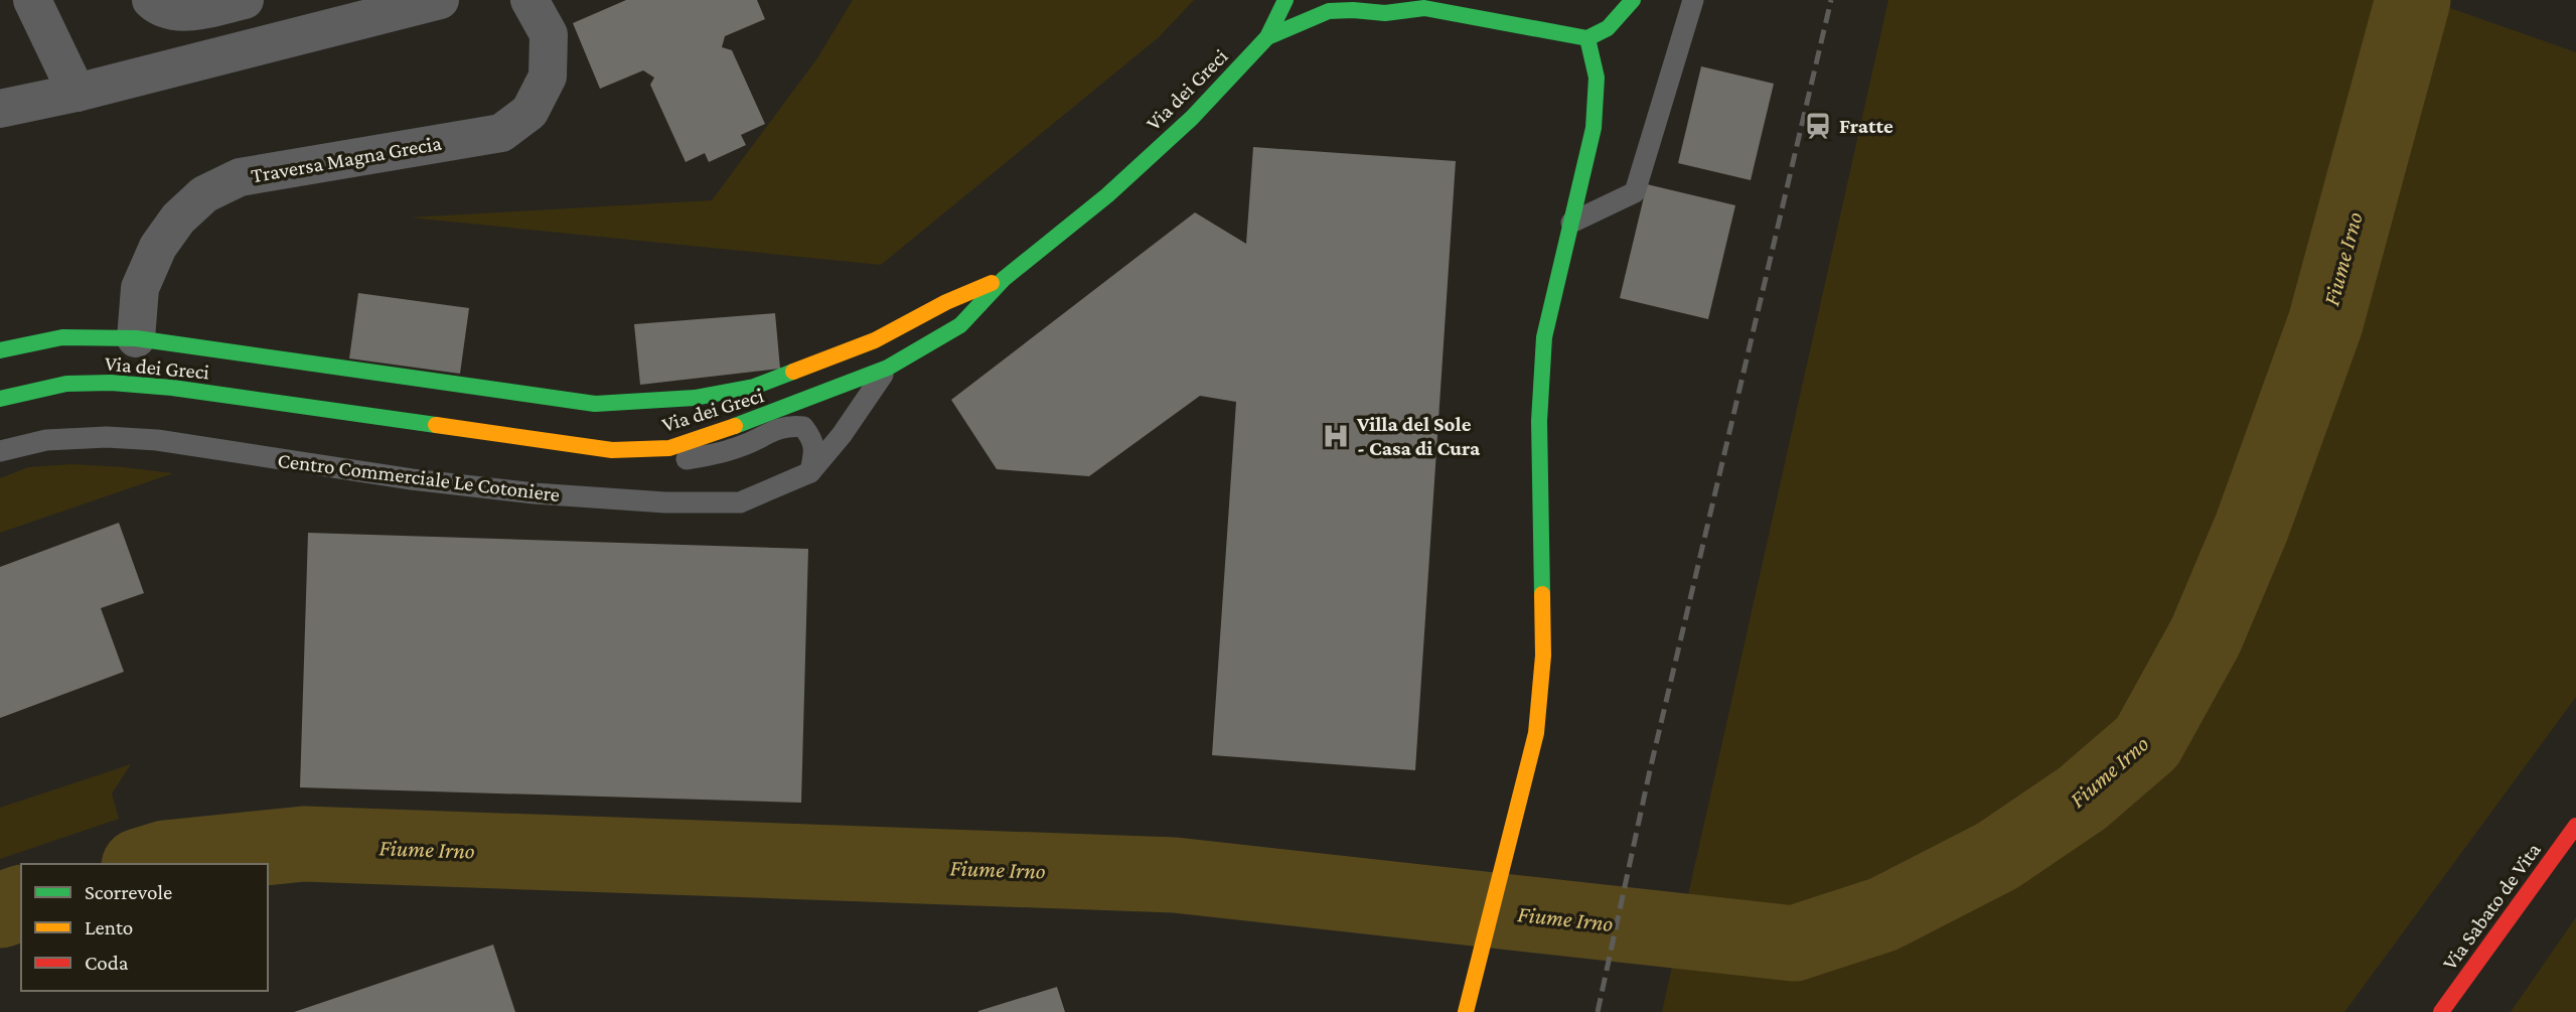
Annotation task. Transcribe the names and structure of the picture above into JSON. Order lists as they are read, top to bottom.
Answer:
{
  "streets": {
    "main road": ["Via dei Greci", "Via Sabato de Vita"],
    "street": ["Traversa Magna Grecia"],
    "lane": ["Centro Commerciale Le Cotoniere"]
  },
  "crossings": [
    ["Via dei Greci", "Traversa Magna Grecia"],
    ["Via dei Greci", "Centro Commerciale Le Cotoniere"]
  ],
  "water": ["Fiume Irno"],
  "places": {
    "station": ["Fratte"],
    "hospital": ["Villa del Sole - Casa di Cura"]
  },
  "legend": ["Scorrevole", "Lento", "Coda"]
}
